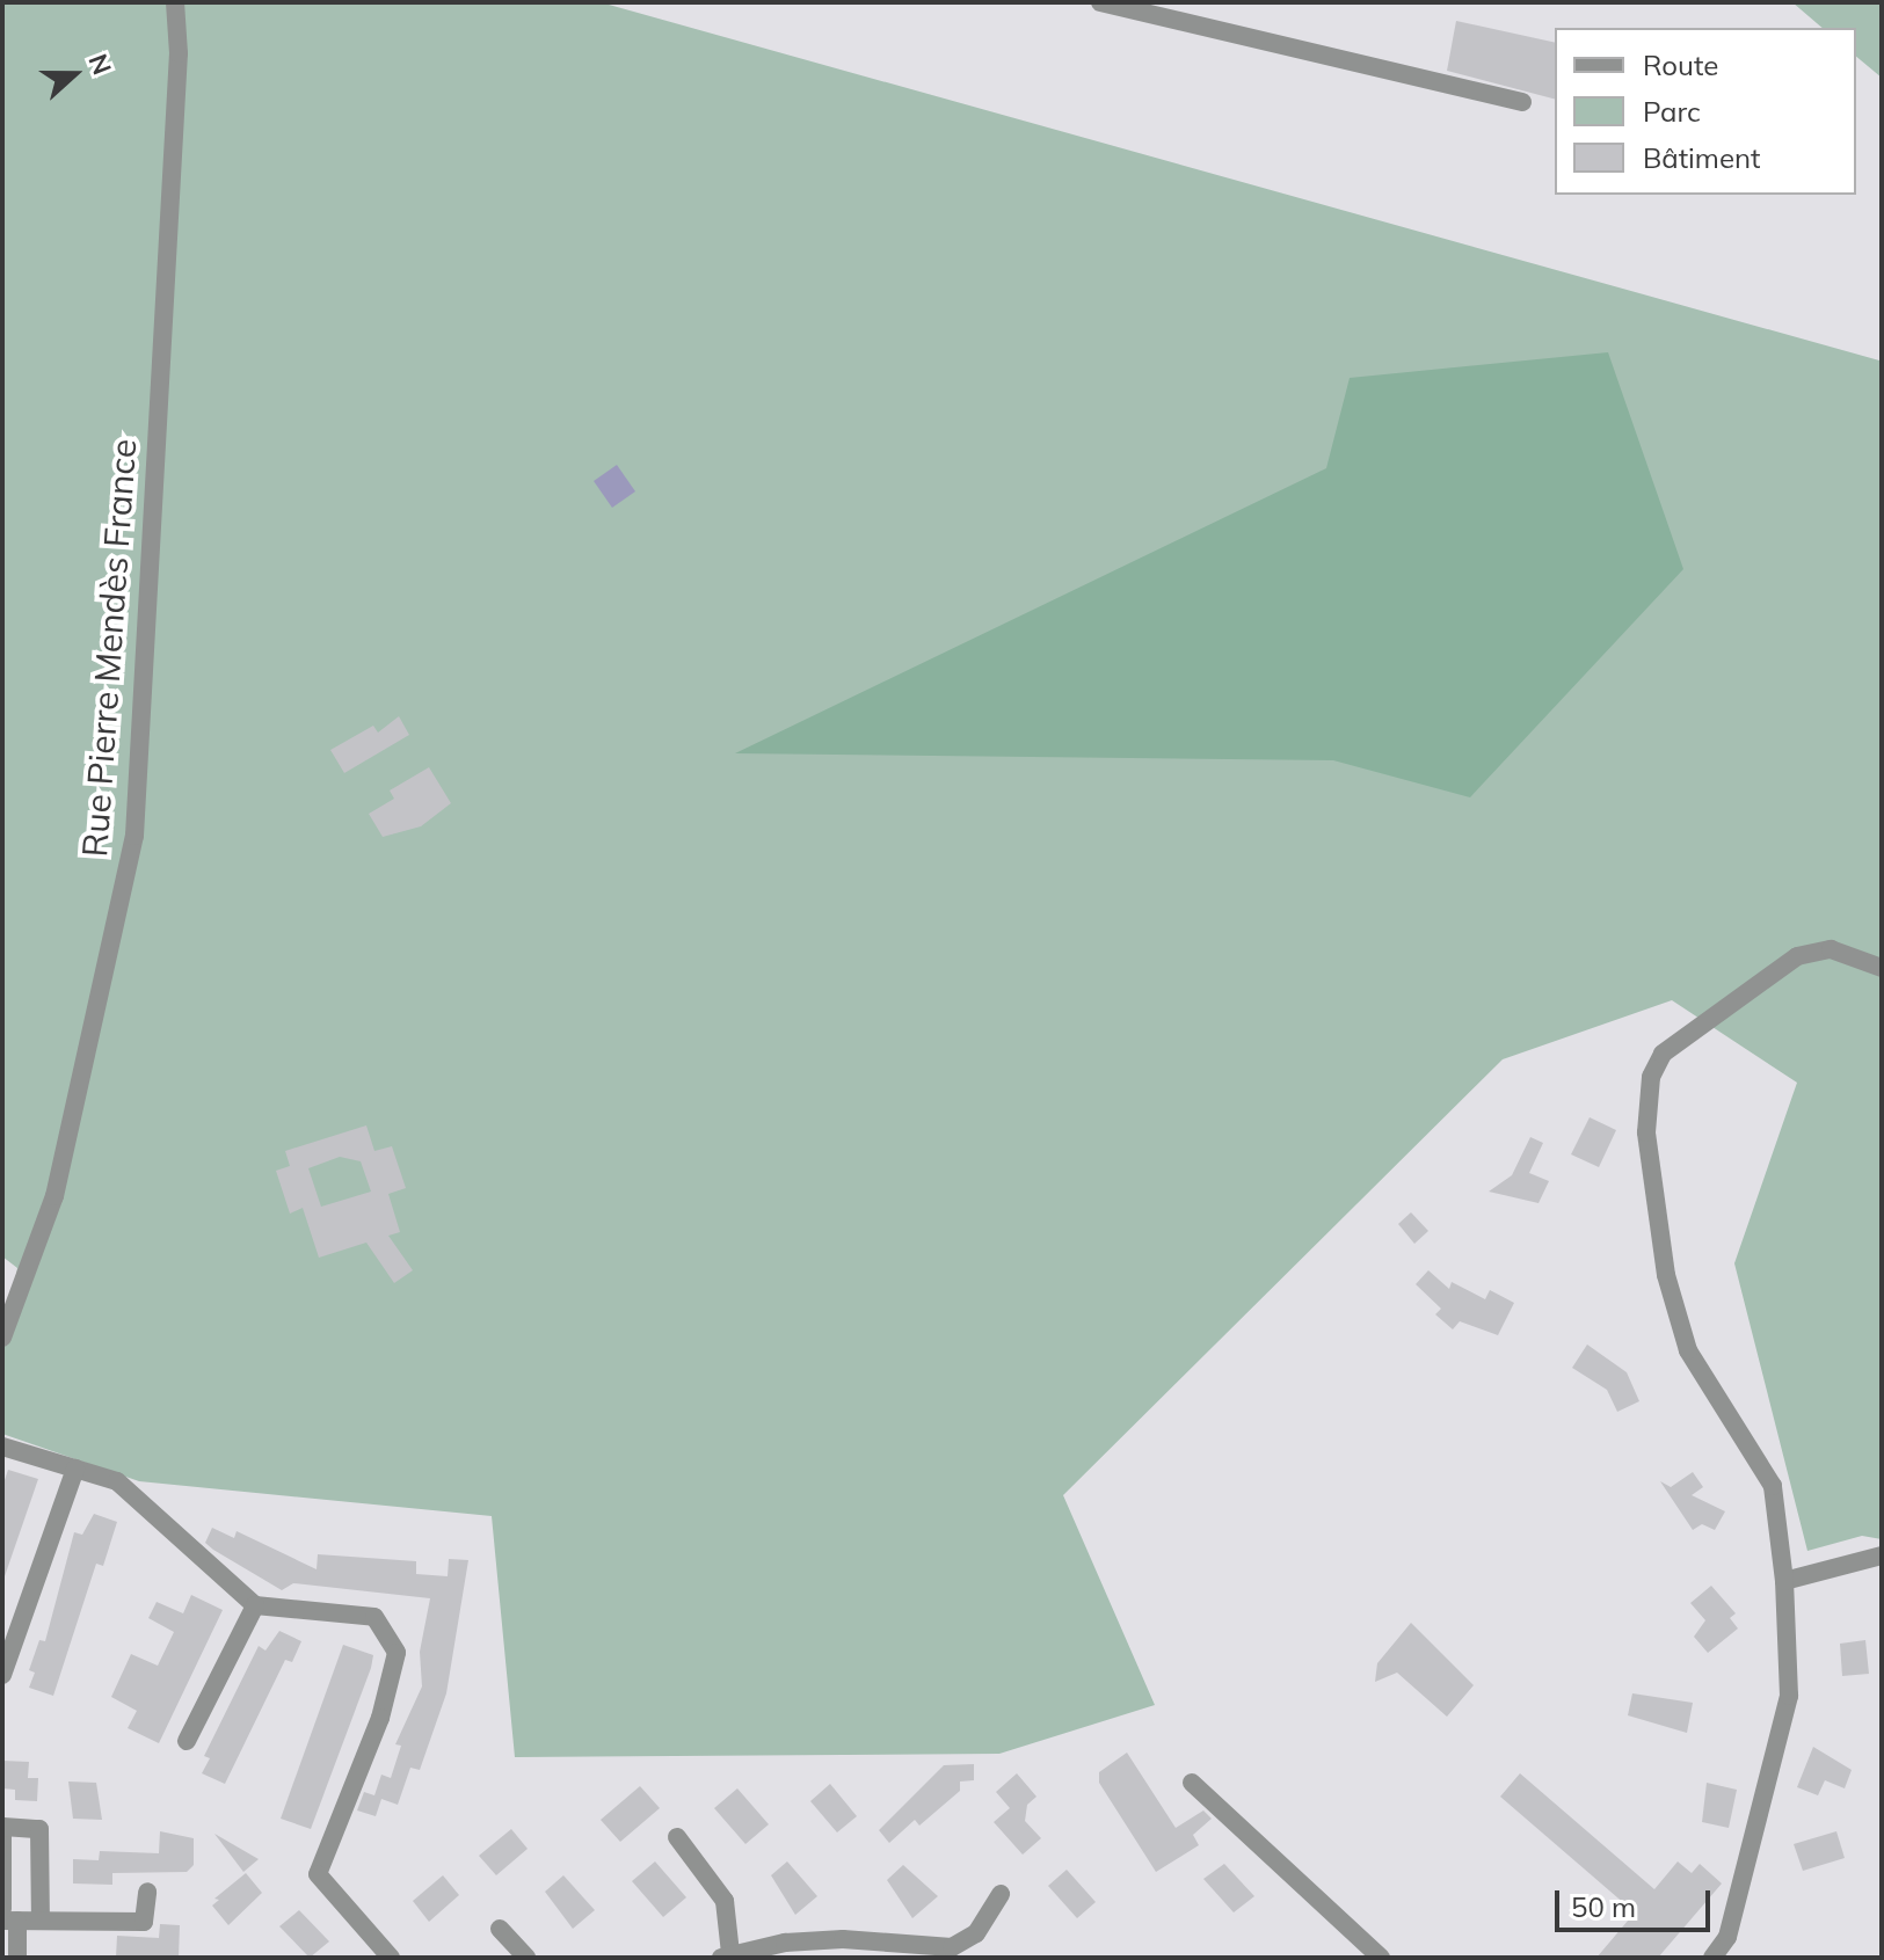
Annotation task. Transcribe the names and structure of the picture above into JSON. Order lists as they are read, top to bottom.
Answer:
{
  "streets": {
    "street": ["Rue Pierre Mendès France"]
  },
  "legend": ["Route", "Parc", "Bâtiment"],
  "scale_bar": "50 m",
  "north": "right"
}
